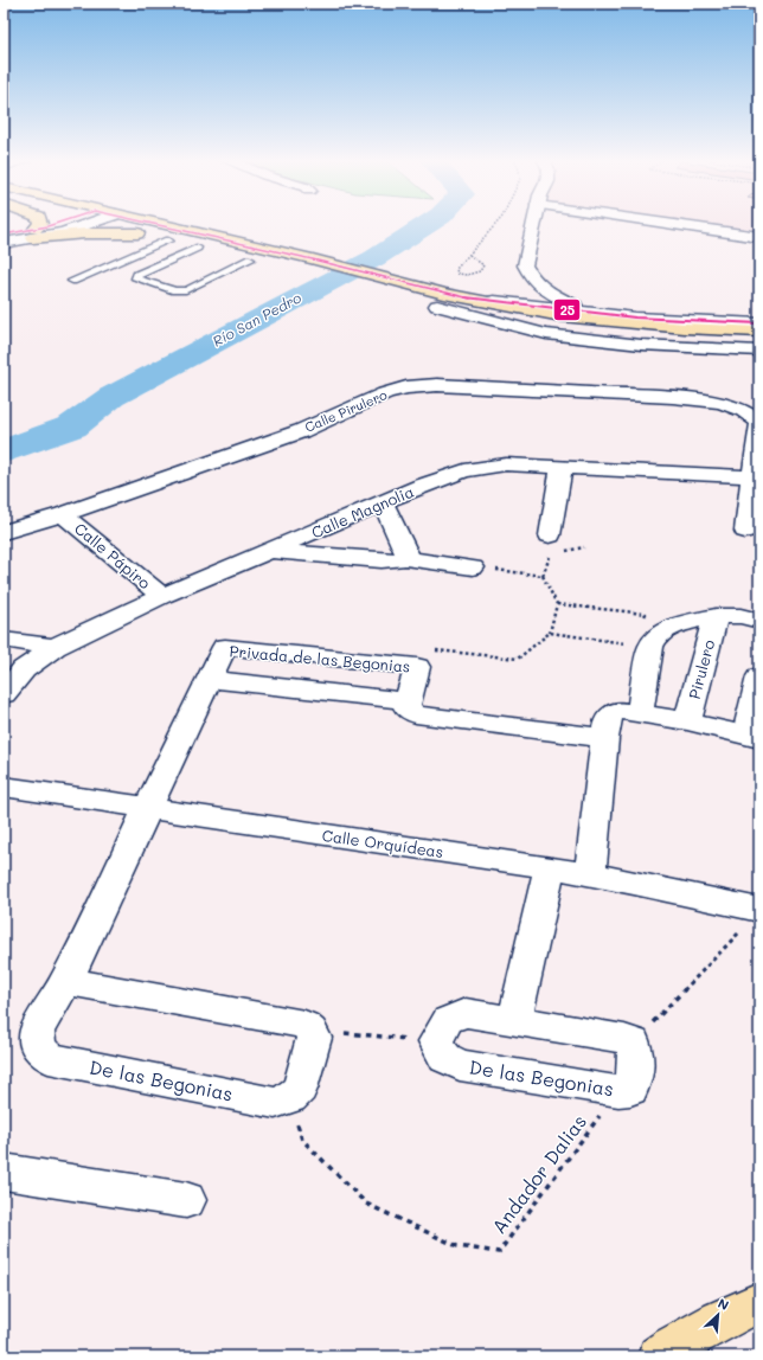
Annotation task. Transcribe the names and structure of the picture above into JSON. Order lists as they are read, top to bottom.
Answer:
{
  "streets": {
    "street": [
      "Calle Pirulero",
      "Calle Magnolia",
      "Calle Pápiro",
      "Privada de las Begonias",
      "Pirulero",
      "Calle Orquídeas",
      "De las Begonias"
    ],
    "path": ["Andador Dalias"]
  },
  "crossings": [
    ["Calle Pirulero", "Calle Magnolia"],
    ["Calle Pirulero", "Calle Pápiro"],
    ["Calle Magnolia", "Calle Pápiro"],
    ["Privada de las Begonias", "Calle Orquídeas"],
    ["Privada de las Begonias", "De las Begonias"],
    ["Calle Orquídeas", "De las Begonias"],
    ["De las Begonias", "Andador Dalias"]
  ],
  "water": ["Río San Pedro"],
  "lines": ["transit line 25"],
  "north": "top right"
}
